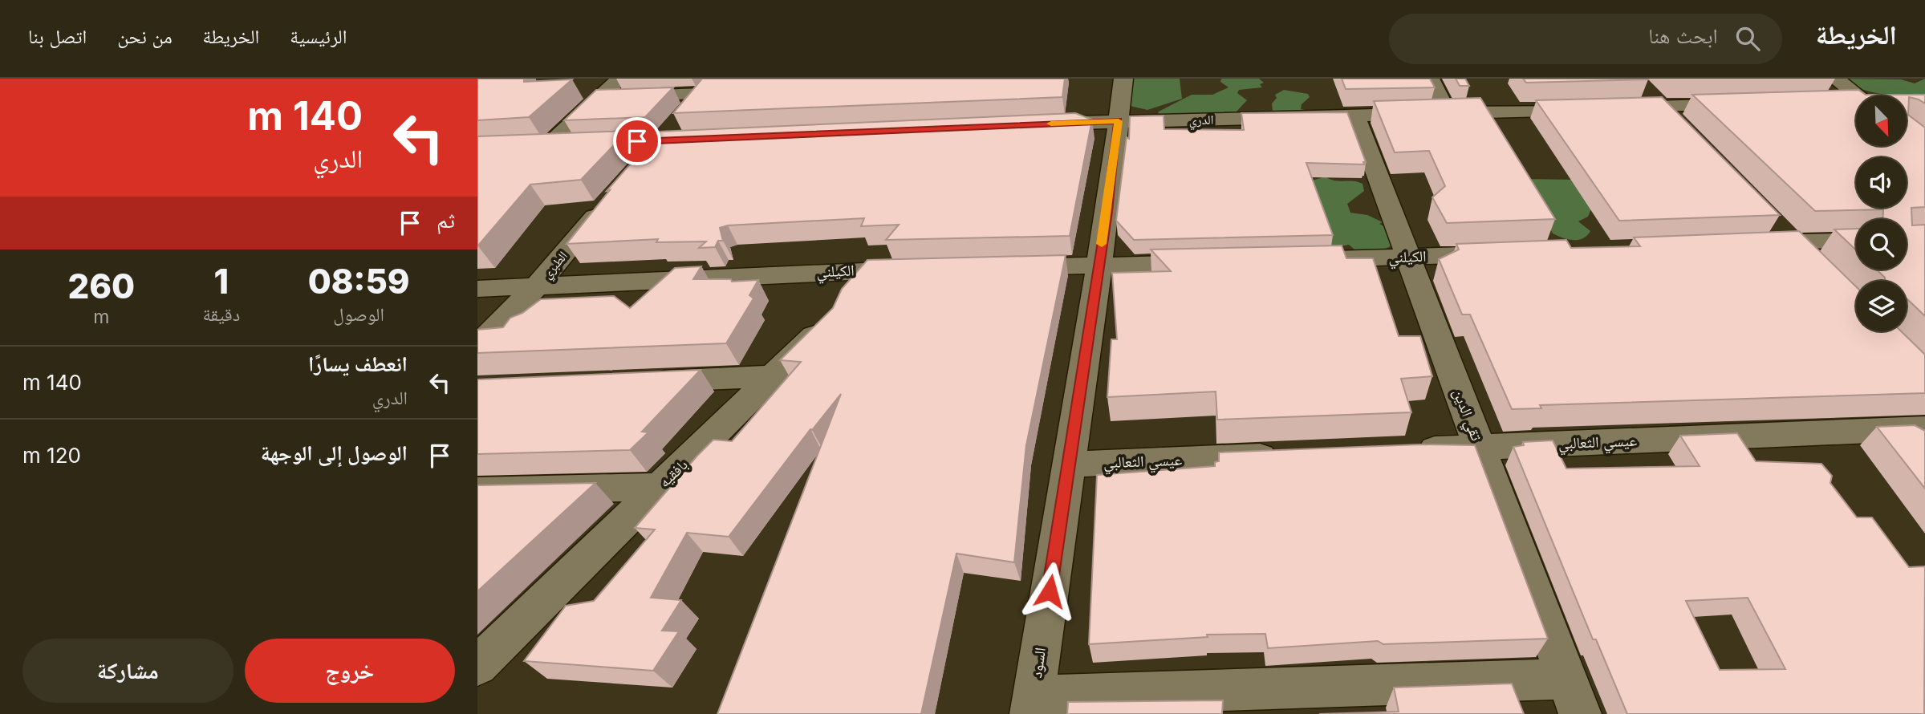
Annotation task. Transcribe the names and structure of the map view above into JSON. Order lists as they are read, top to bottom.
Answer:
{
  "streets": {
    "street": [
      "الدري",
      "الكيلني",
      "الطبري",
      "تقي الدين",
      "عيسي الثعالبي",
      "بافقيه",
      "السود"
    ]
  },
  "crossings": [
    ["الدري", "تقي الدين"],
    ["الدري", "السود"],
    ["الكيلني", "الطبري"],
    ["الكيلني", "تقي الدين"],
    ["الكيلني", "بافقيه"],
    ["تقي الدين", "عيسي الثعالبي"],
    ["عيسي الثعالبي", "السود"]
  ],
  "north": "bottom right",
  "page": {
    "header": "الخريطة",
    "search": "ابحث هنا",
    "nav": [
      "الرئيسية",
      "الخريطة",
      "من نحن",
      "اتصل بنا"
    ],
    "turn": ["140 m", "الدري"],
    "then": "ثم",
    "eta": [
      "08:59",
      "الوصول",
      "1",
      "دقيقة",
      "260",
      "m"
    ],
    "list": [
      {
        "name": "انعطف يسارًا",
        "note": "الدري",
        "value": "140 m"
      },
      {
        "name": "الوصول إلى الوجهة",
        "value": "120 m"
      }
    ],
    "buttons": ["خروج", "مشاركة"]
  }
}
